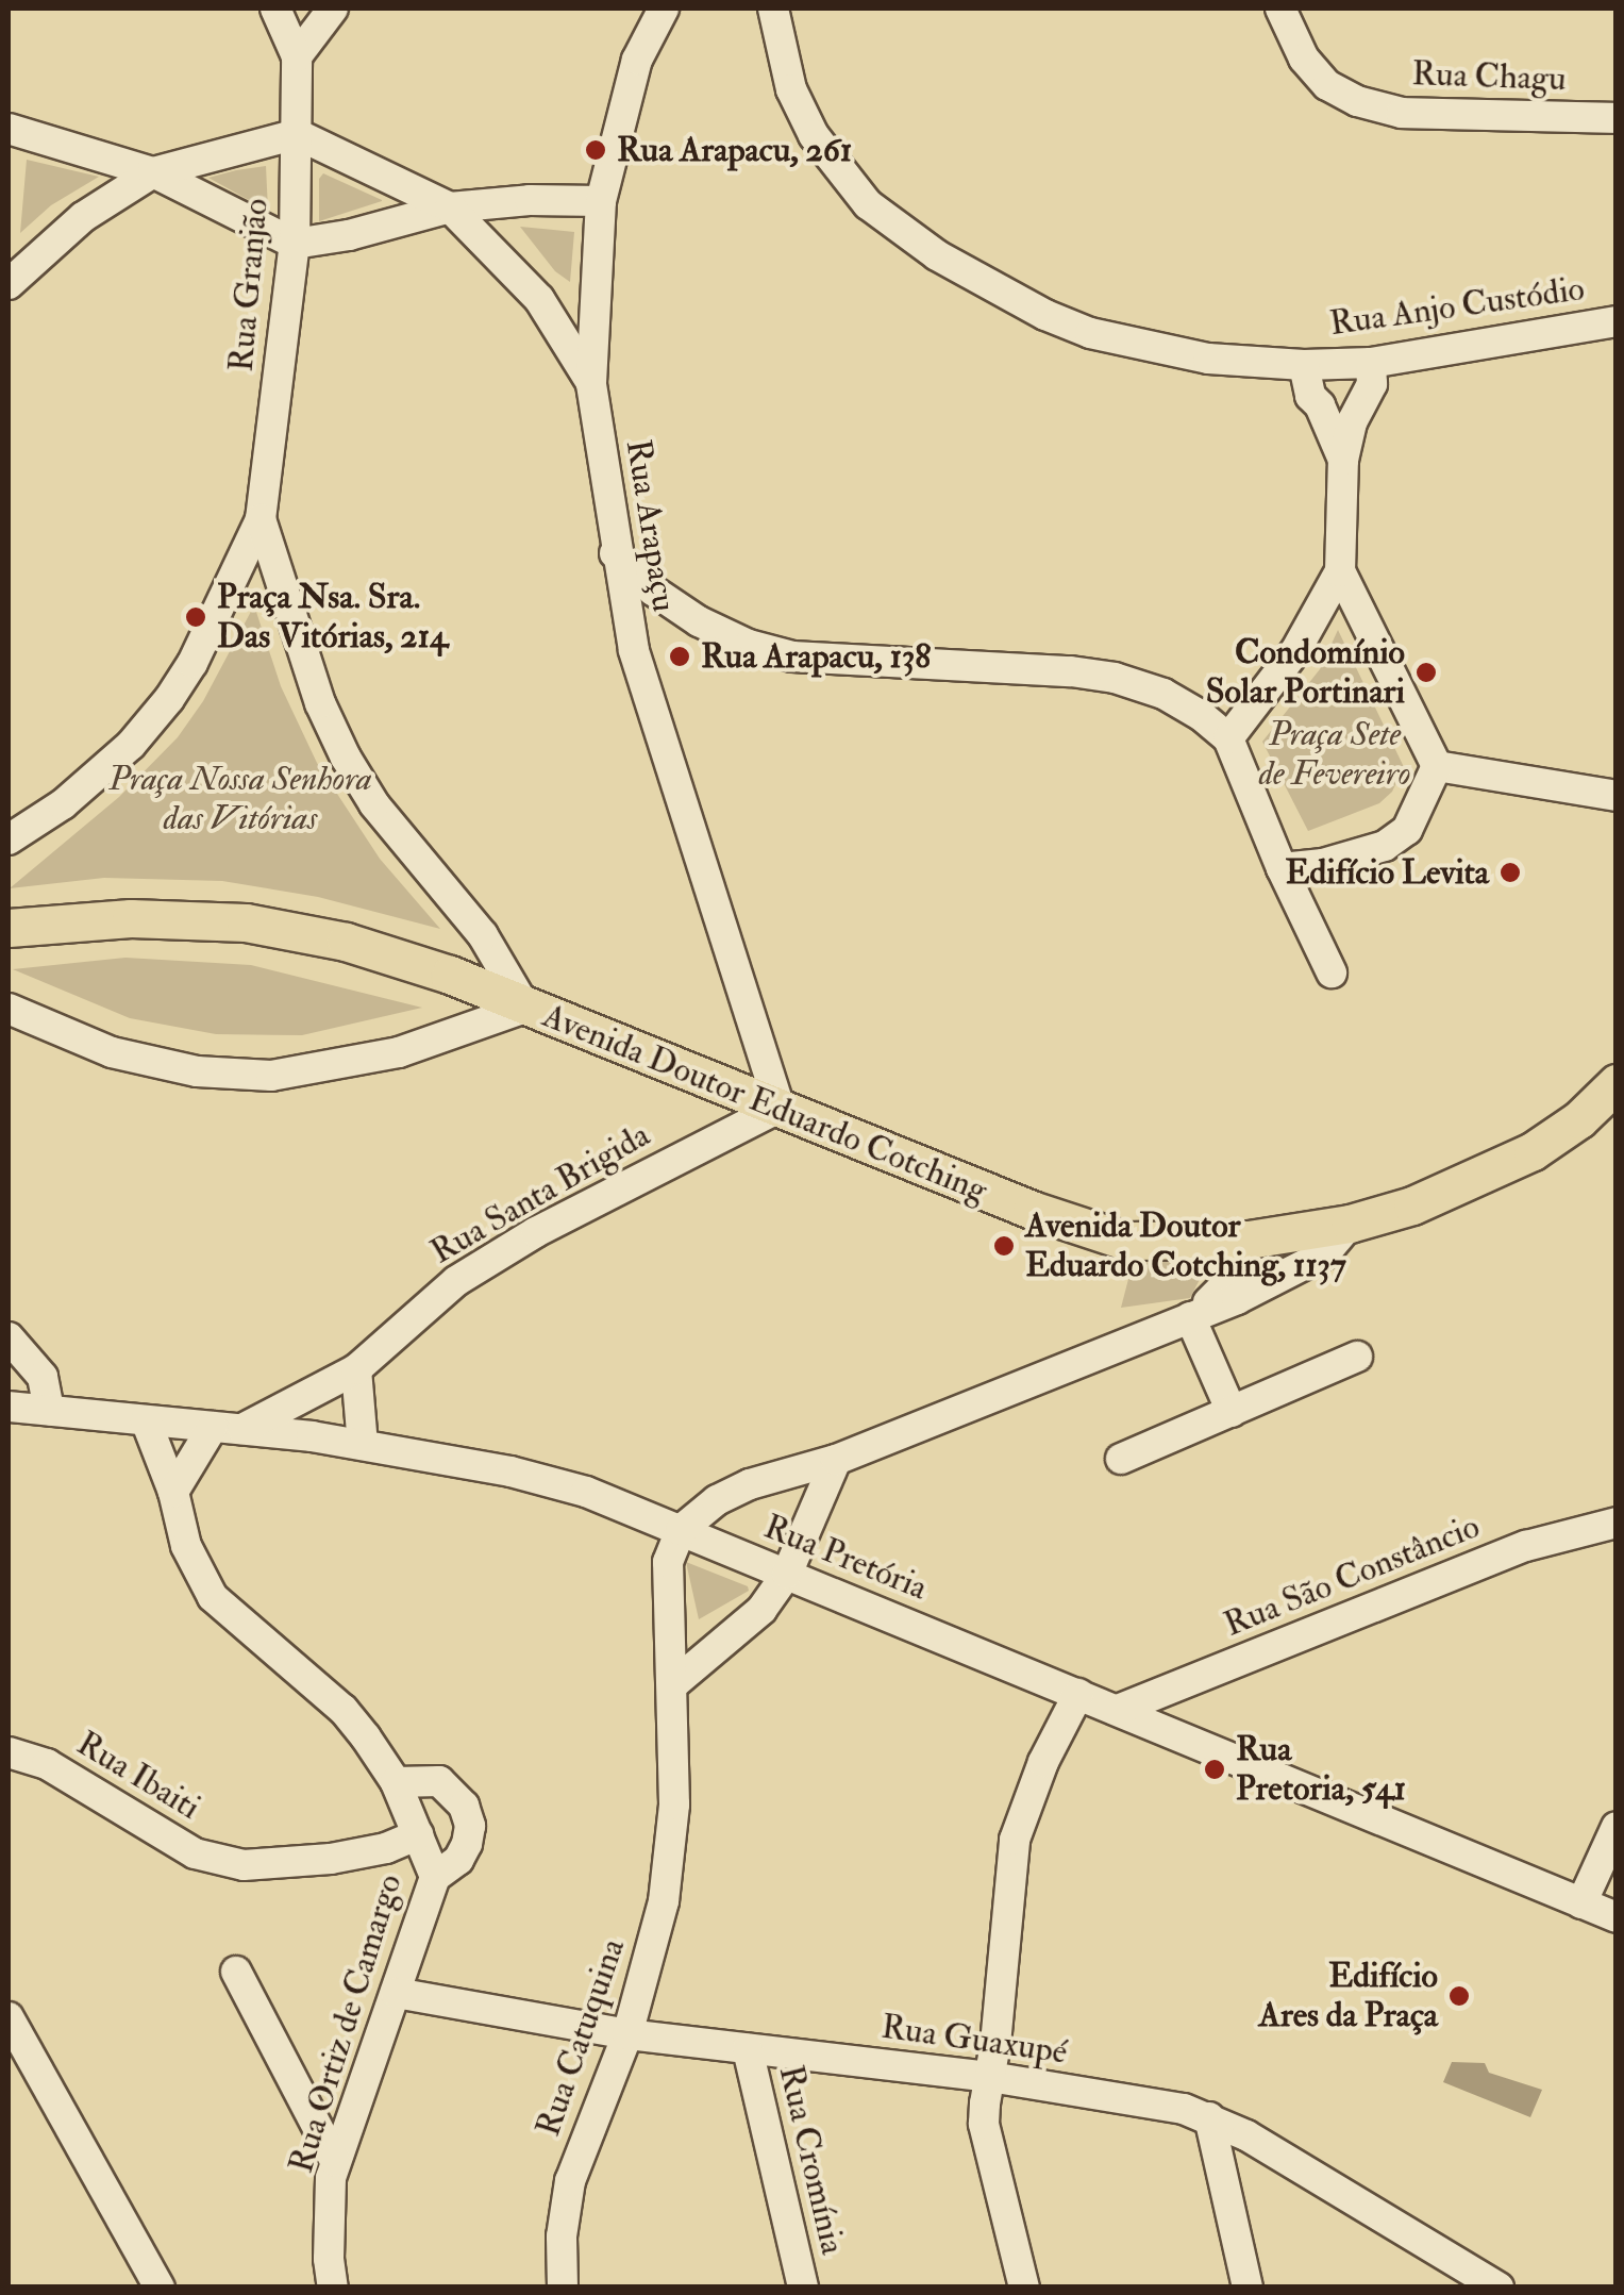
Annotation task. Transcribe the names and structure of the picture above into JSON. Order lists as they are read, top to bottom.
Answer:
{
  "streets": {
    "main road": ["Avenida Doutor Eduardo Cotching"],
    "street": [
      "Rua Chagu",
      "Rua Granjão",
      "Rua Anjo Custódio",
      "Rua Arapaçu",
      "Rua Santa Brigida",
      "Rua Pretória",
      "Rua São Constâncio",
      "Rua Ibaiti",
      "Rua Ortiz de Camargo",
      "Rua Catuquina",
      "Rua Guaxupé",
      "Rua Cromínia"
    ]
  },
  "crossings": [
    ["Rua Arapaçu", "Avenida Doutor Eduardo Cotching"],
    ["Rua Arapaçu", "Rua Santa Brigida"],
    ["Avenida Doutor Eduardo Cotching", "Rua Santa Brigida"],
    ["Rua Santa Brigida", "Rua Pretória"],
    ["Rua Pretória", "Rua São Constâncio"],
    ["Rua Pretória", "Rua Ortiz de Camargo"],
    ["Rua Pretória", "Rua Catuquina"],
    ["Rua Ibaiti", "Rua Ortiz de Camargo"],
    ["Rua Ortiz de Camargo", "Rua Guaxupé"],
    ["Rua Catuquina", "Rua Guaxupé"],
    ["Rua Guaxupé", "Rua Cromínia"]
  ],
  "parks": ["Praça Sete de Fevereiro", "Praça Nossa Senhora das Vitórias"],
  "places": [
    "Rua Arapacu, 261",
    "Praça Nsa. Sra. Das Vitórias, 214",
    "Rua Arapacu, 138",
    "Condomínio Solar Portinari",
    "Edifício Levita",
    "Avenida Doutor Eduardo Cotching, 1137",
    "Rua Pretoria, 541",
    "Edifício Ares da Praça"
  ]
}
